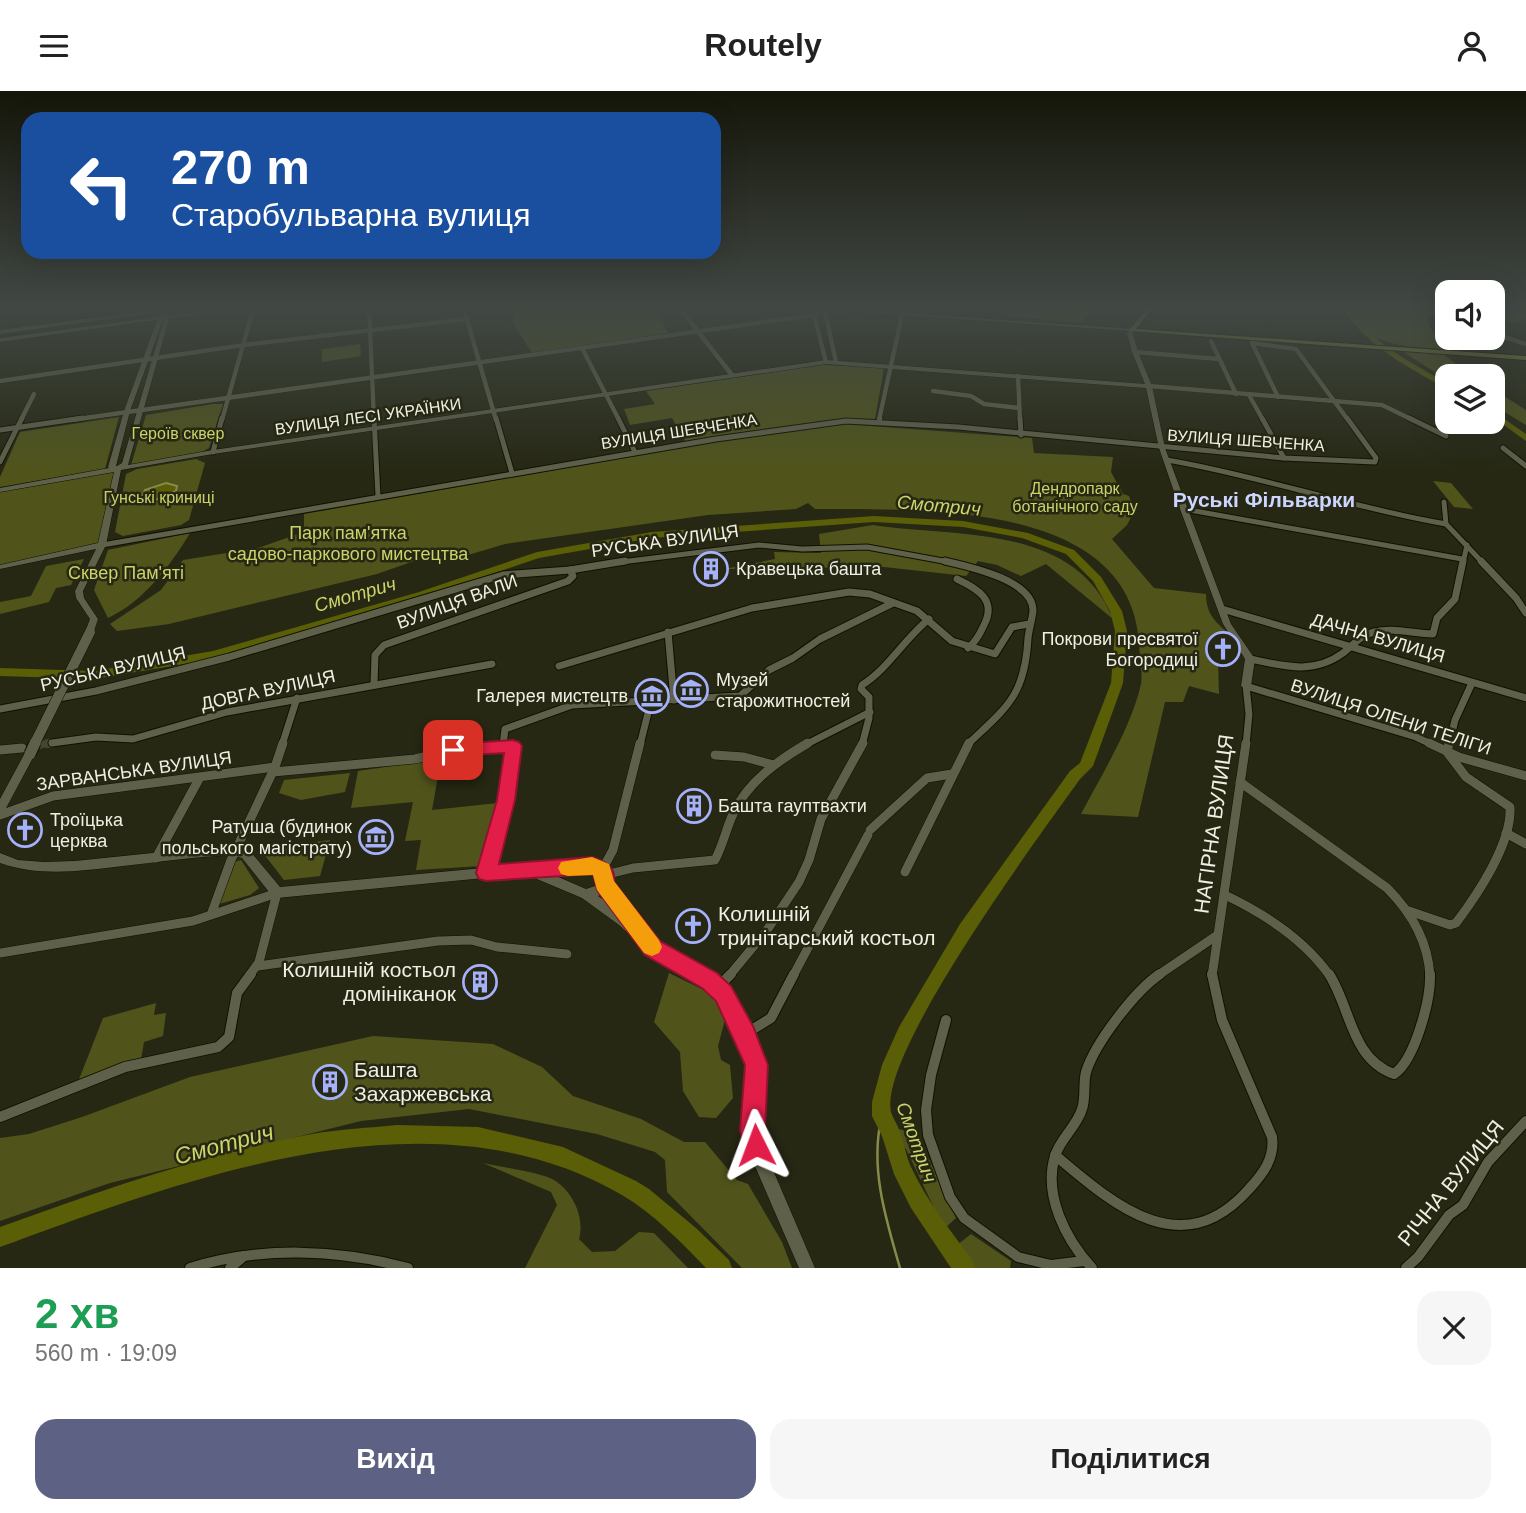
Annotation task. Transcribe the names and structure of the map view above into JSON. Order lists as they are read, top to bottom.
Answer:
{
  "streets": {
    "main road": ["ВУЛИЦЯ ЛЕСІ УКРАЇНКИ", "ВУЛИЦЯ ШЕВЧЕНКА"],
    "street": [
      "РУСЬКА ВУЛИЦЯ",
      "ВУЛИЦЯ ВАЛИ",
      "ДАЧНА ВУЛИЦЯ",
      "ДОВГА ВУЛИЦЯ",
      "ВУЛИЦЯ ОЛЕНИ ТЕЛІГИ",
      "ЗАРВАНСЬКА ВУЛИЦЯ",
      "НАГІРНА ВУЛИЦЯ",
      "РІЧНА ВУЛИЦЯ"
    ]
  },
  "crossings": [
    ["ВУЛИЦЯ ЛЕСІ УКРАЇНКИ", "ВУЛИЦЯ ШЕВЧЕНКА"],
    ["РУСЬКА ВУЛИЦЯ", "ВУЛИЦЯ ВАЛИ"],
    ["ВУЛИЦЯ ВАЛИ", "ДОВГА ВУЛИЦЯ"],
    ["ВУЛИЦЯ ОЛЕНИ ТЕЛІГИ", "НАГІРНА ВУЛИЦЯ"]
  ],
  "districts": ["Руські Фільварки"],
  "water": ["Смотрич"],
  "parks": [
    "Героїв сквер",
    "Дендропарк ботанічного саду",
    "Гунські криниці",
    "Парк пам'ятка садово-паркового мистецтва",
    "Сквер Пам'яті"
  ],
  "places": {
    "building": [
      "Кравецька башта",
      "Башта гауптвахти",
      "Колишній костьол домініканок",
      "Башта Захаржевська"
    ],
    "church": ["Покрови пресвятої Богородиці", "Троїцька церква", "Колишній тринітарський костьол"],
    "museum": ["Музей старожитностей", "Галерея мистецтв", "Ратуша (будинок польського магістрату)"]
  },
  "page": {
    "header": "Routely",
    "turn": ["270 m", "Старобульварна вулиця"],
    "heading": ["2 хв", "560 m · 19:09"],
    "buttons": ["Вихід", "Поділитися"]
  }
}
